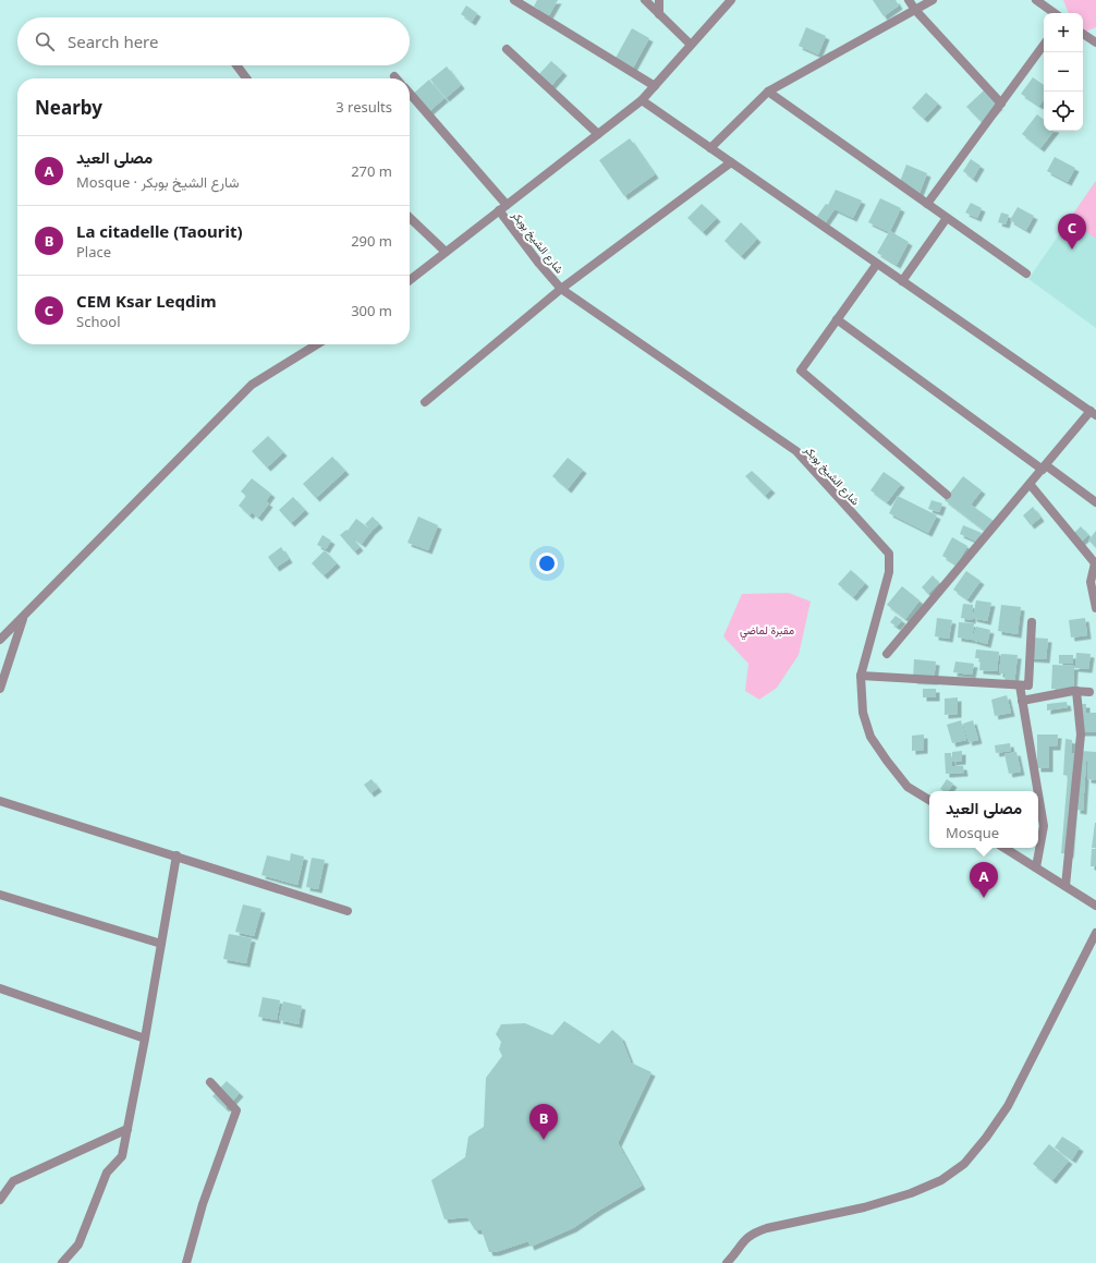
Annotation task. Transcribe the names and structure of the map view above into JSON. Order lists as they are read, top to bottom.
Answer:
{
  "streets": {
    "street": ["شارع الشيخ بوبكر"]
  },
  "parks": ["مقبرة لماضي"],
  "page": {
    "map_buttons": ["+", "−"],
    "search": "Search here",
    "heading": ["Nearby", "3 results"],
    "list": [
      {
        "mark": "A",
        "name": "مصلى العيد",
        "note": "Mosque · شارع الشيخ بوبكر",
        "value": "270 m"
      },
      {
        "mark": "B",
        "name": "La citadelle (Taourit)",
        "note": "Place",
        "value": "290 m"
      },
      {
        "mark": "C",
        "name": "CEM Ksar Leqdim",
        "note": "School",
        "value": "300 m"
      }
    ],
    "pins": ["C", "A", "B"],
    "popup": ["مصلى العيد", "Mosque"]
  }
}
